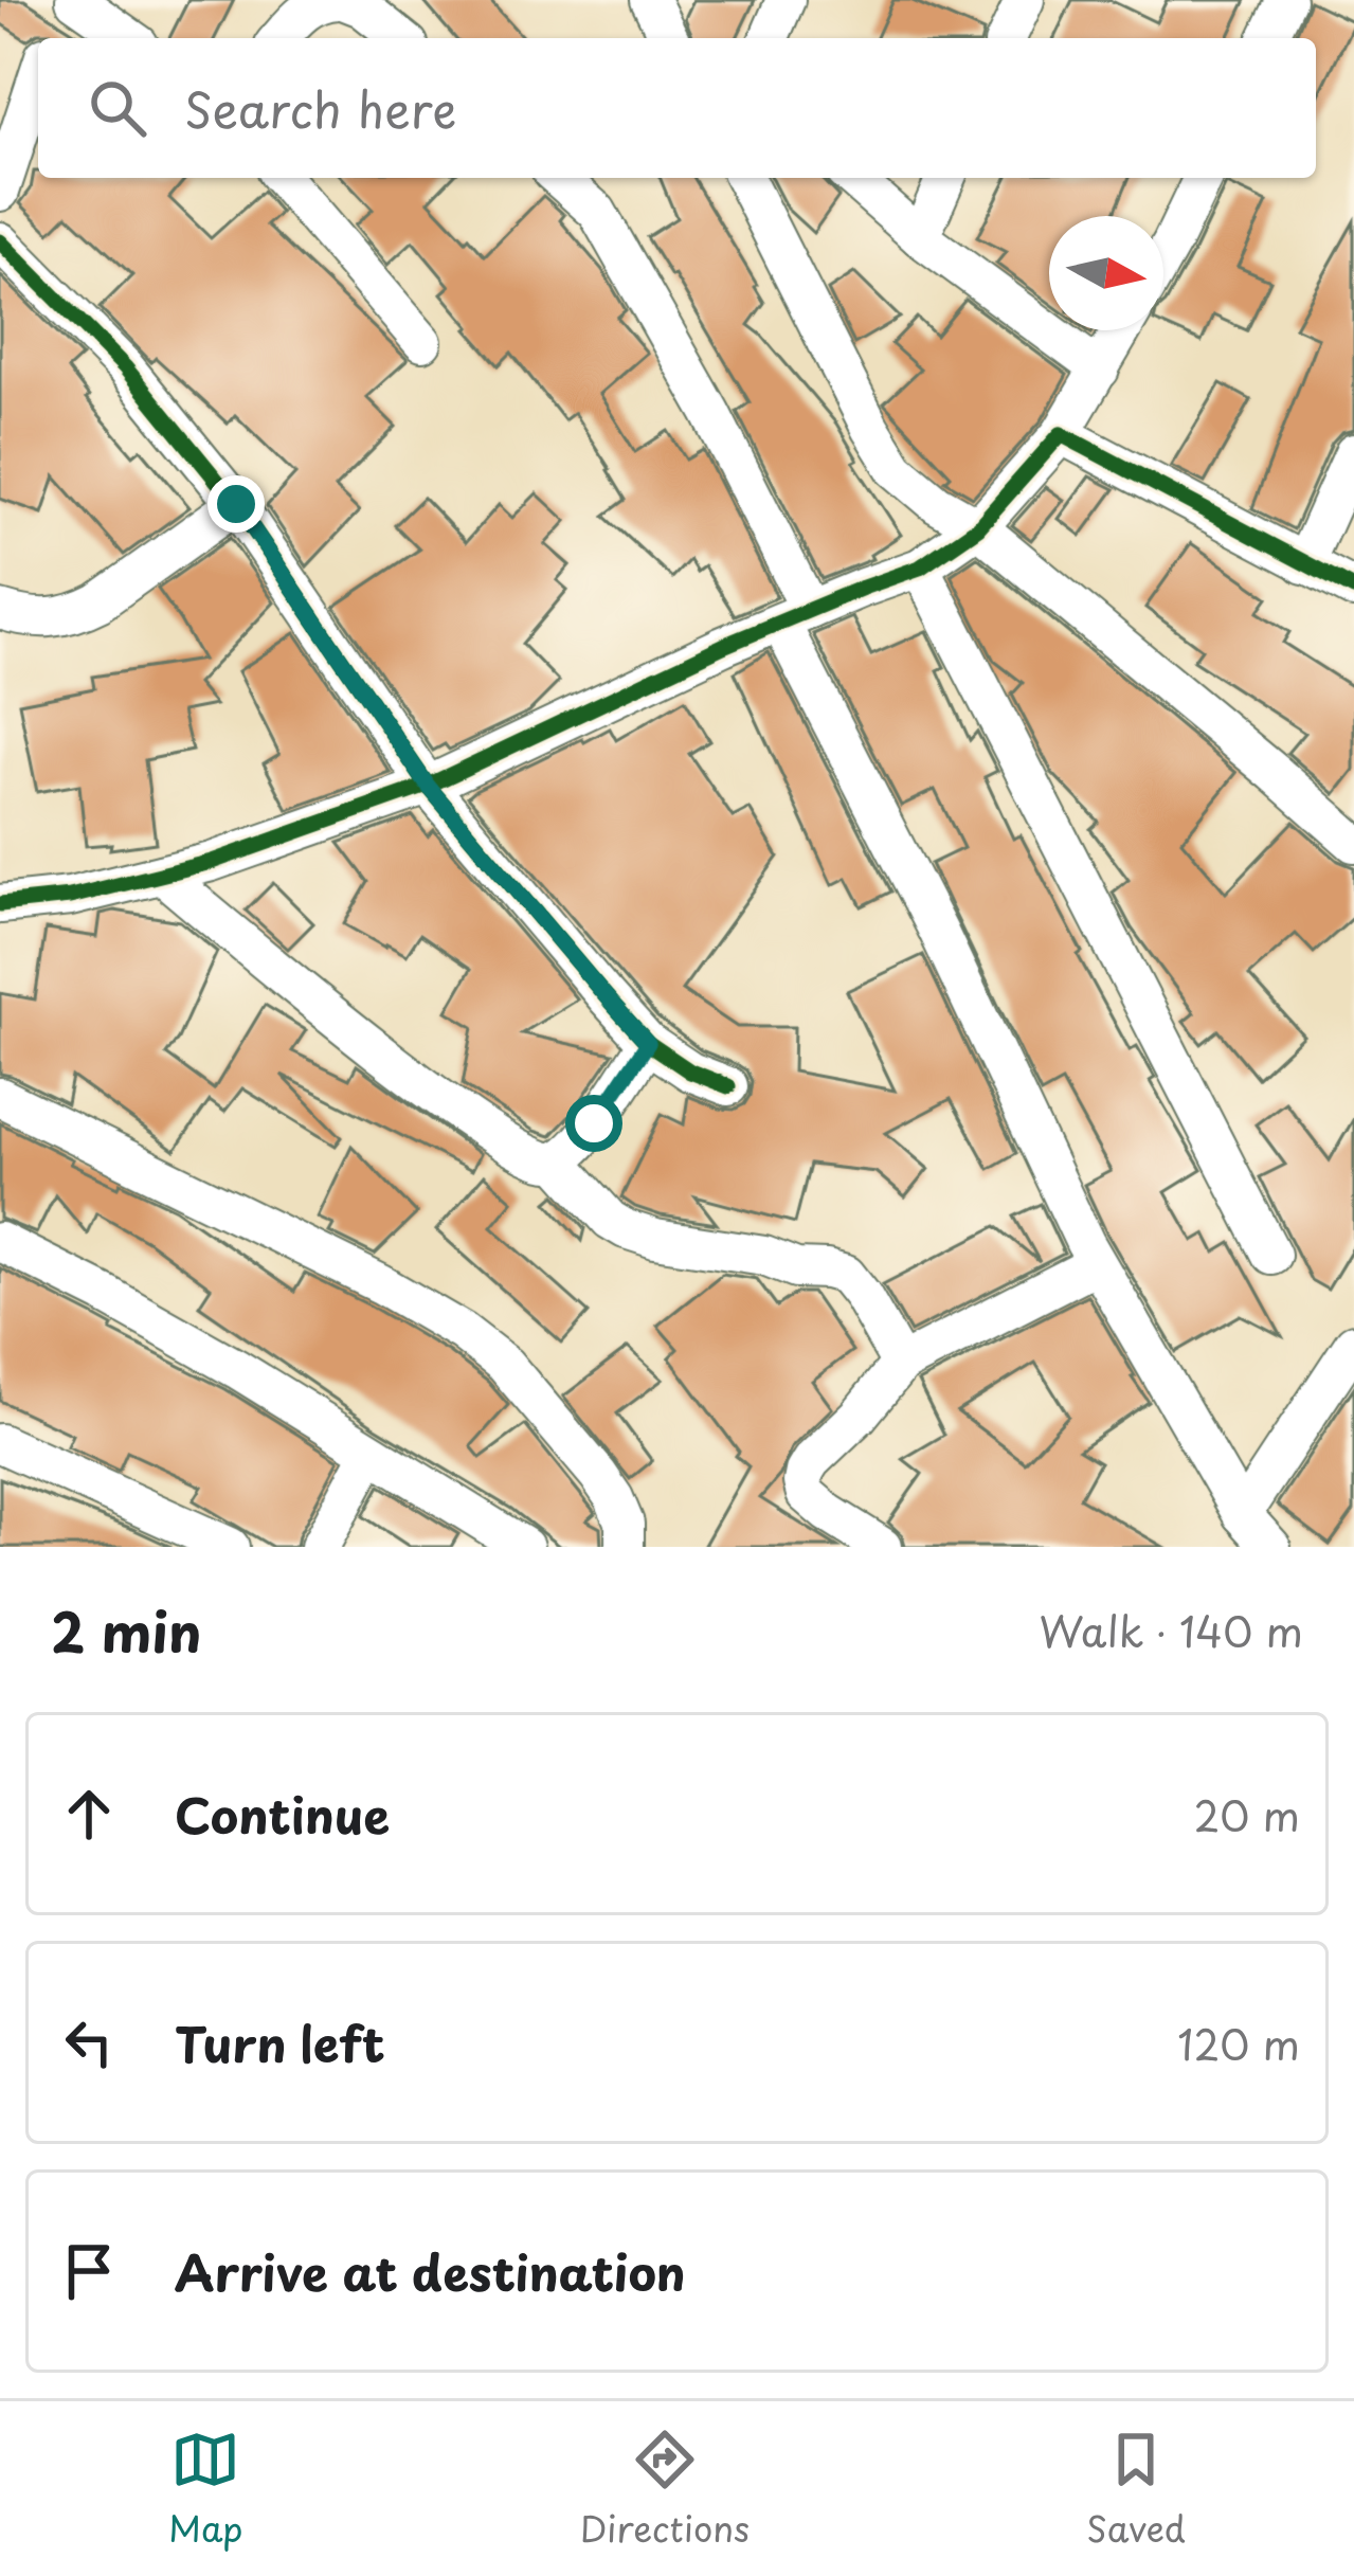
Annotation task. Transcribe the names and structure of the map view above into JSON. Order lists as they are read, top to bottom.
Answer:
{
  "north": "right",
  "page": {
    "search": "Search here",
    "heading": ["2 min", "Walk · 140 m"],
    "list": [
      ["Continue", "20 m"],
      ["Turn left", "120 m"],
      "Arrive at destination"
    ],
    "nav": ["Map", "Directions", "Saved"]
  }
}
